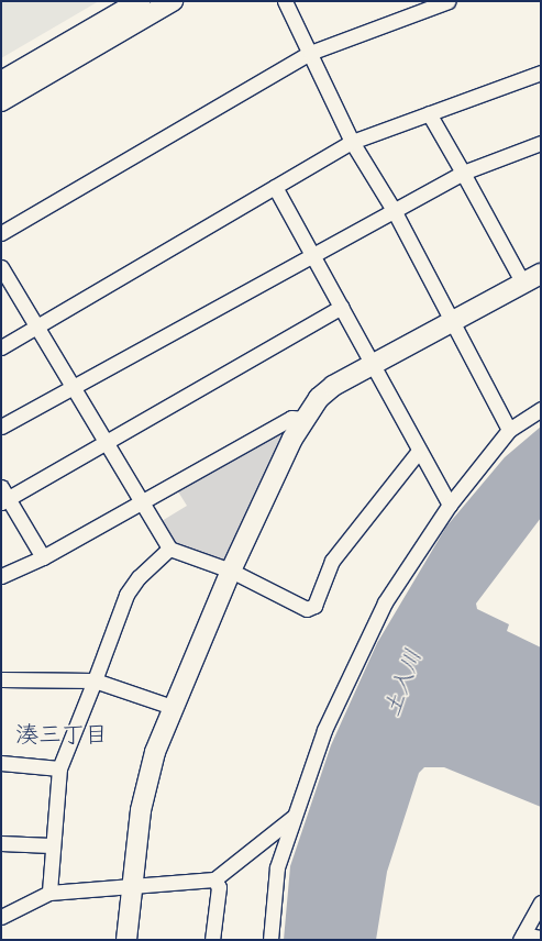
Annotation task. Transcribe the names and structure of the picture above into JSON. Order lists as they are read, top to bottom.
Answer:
{
  "districts": ["湊三丁目"],
  "water": ["土入川"]
}
